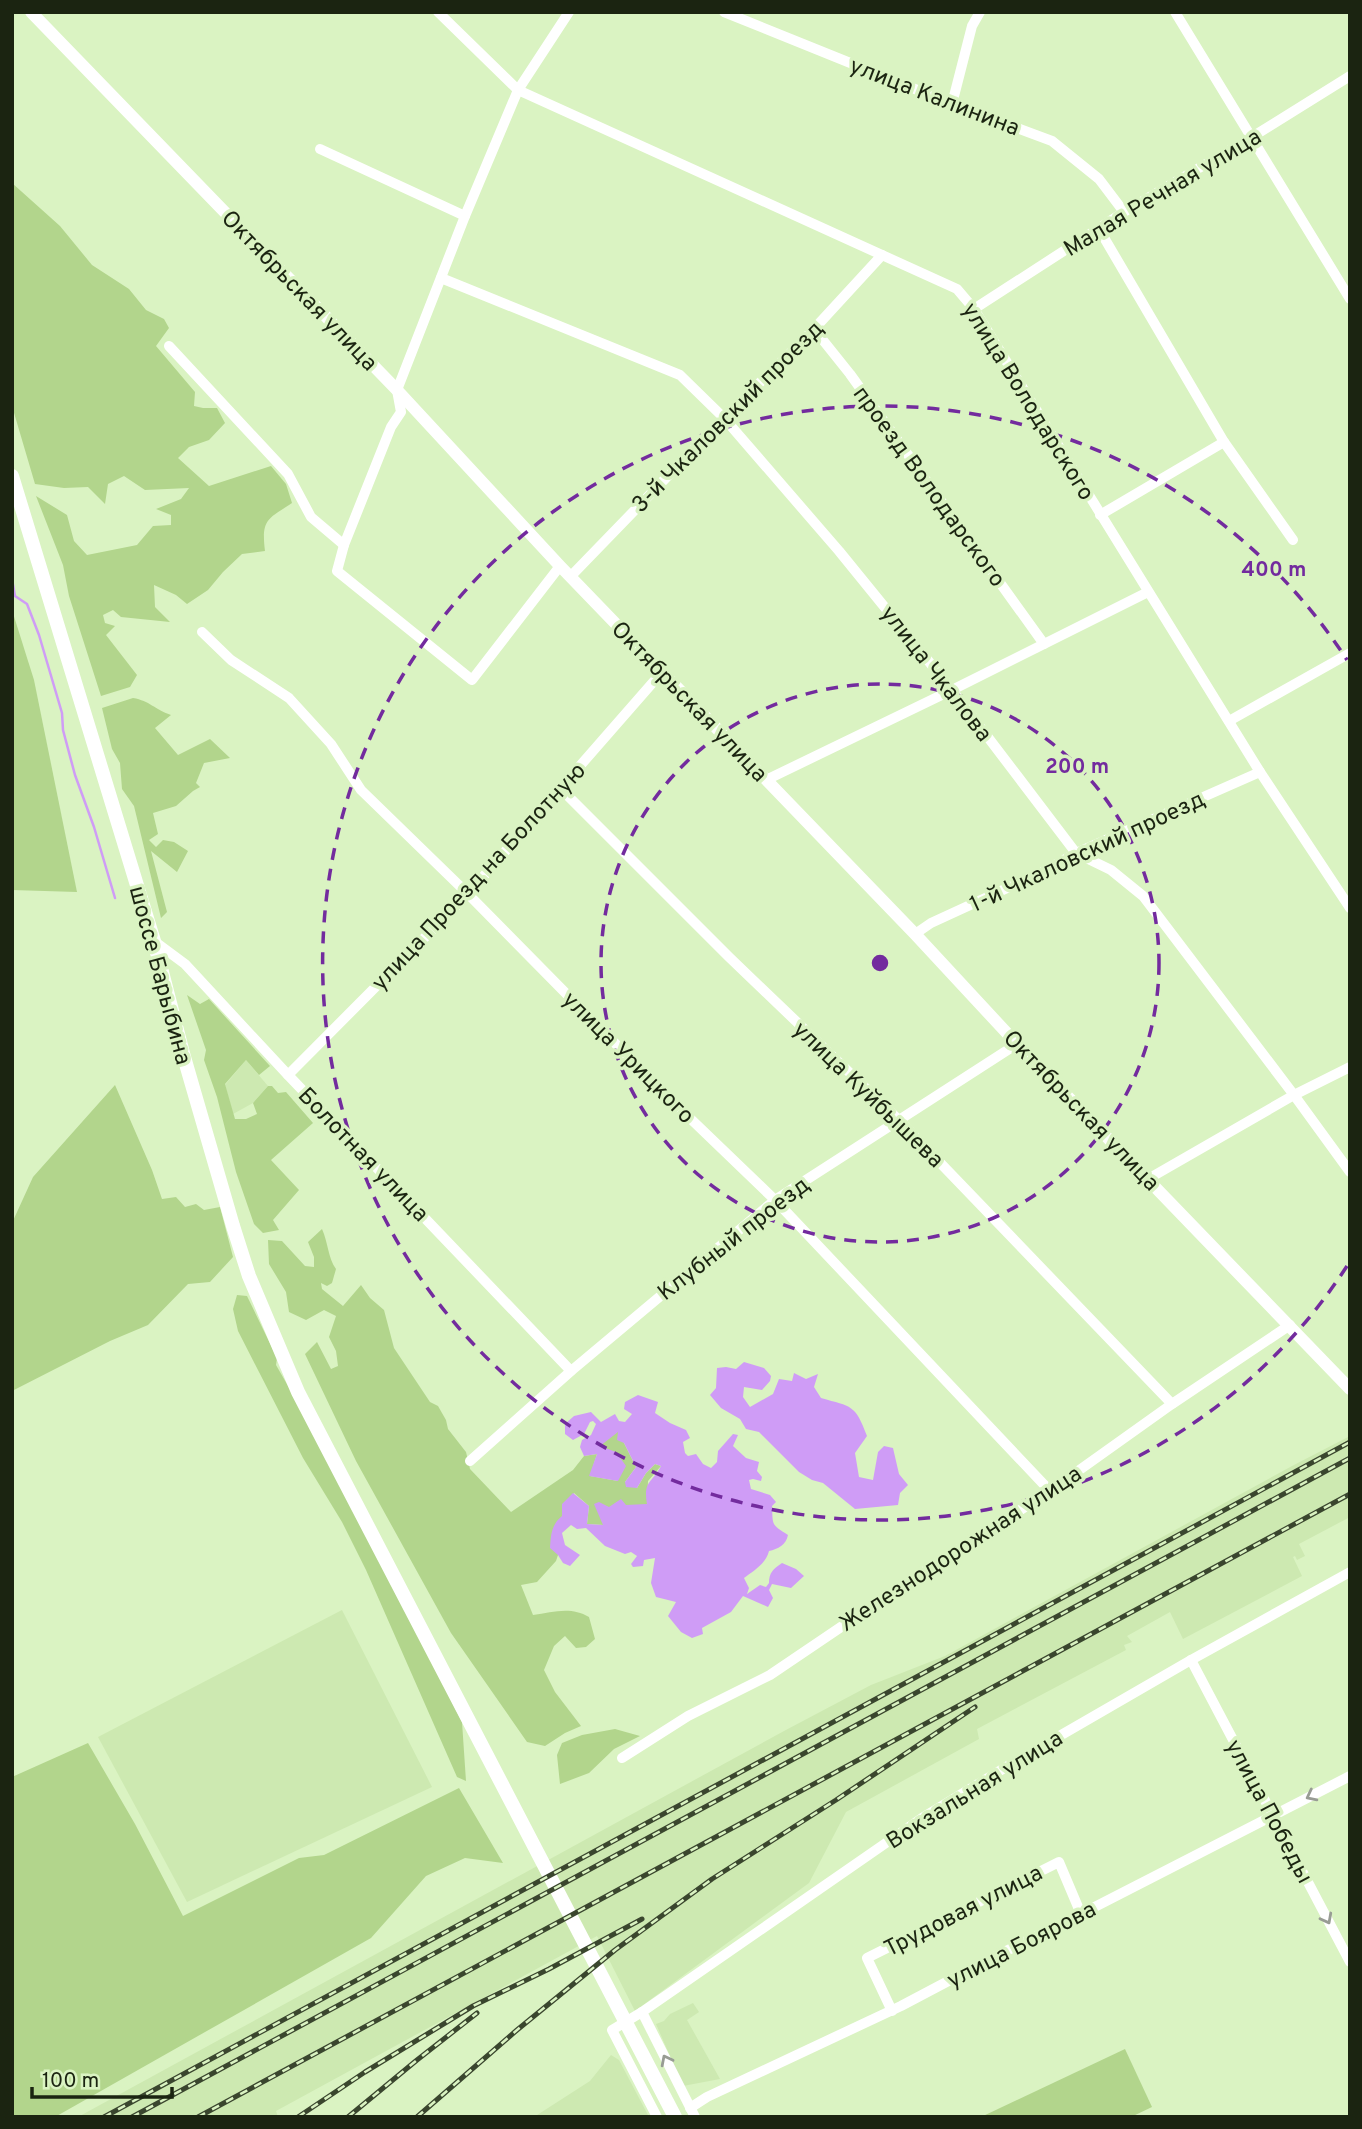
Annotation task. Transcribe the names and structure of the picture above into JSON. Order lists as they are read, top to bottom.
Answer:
{
  "streets": {
    "main road": ["шоссе Барыбина"],
    "street": [
      "улица Калинина",
      "Малая Речная улица",
      "Октябрьская улица",
      "улица Володарского",
      "3-й Чкаловский проезд",
      "проезд Володарского",
      "улица Чкалова",
      "1-й Чкаловский проезд",
      "улица Проезд на Болотную",
      "улица Урицкого",
      "улица Куйбышева",
      "Болотная улица",
      "Клубный проезд",
      "Железнодорожная улица",
      "Вокзальная улица",
      "улица Победы",
      "Трудовая улица",
      "улица Боярова"
    ]
  },
  "crossings": [
    ["улица Калинина", "Малая Речная улица"],
    ["Малая Речная улица", "улица Володарского"],
    ["Октябрьская улица", "3-й Чкаловский проезд"],
    ["Октябрьская улица", "1-й Чкаловский проезд"],
    ["Октябрьская улица", "улица Проезд на Болотную"],
    ["Октябрьская улица", "Клубный проезд"],
    ["Октябрьская улица", "Железнодорожная улица"],
    ["улица Володарского", "3-й Чкаловский проезд"],
    ["улица Володарского", "1-й Чкаловский проезд"],
    ["3-й Чкаловский проезд", "проезд Володарского"],
    ["3-й Чкаловский проезд", "улица Чкалова"],
    ["улица Чкалова", "1-й Чкаловский проезд"],
    ["улица Проезд на Болотную", "улица Урицкого"],
    ["улица Проезд на Болотную", "улица Куйбышева"],
    ["улица Проезд на Болотную", "Болотная улица"],
    ["шоссе Барыбина", "Болотная улица"],
    ["улица Урицкого", "Клубный проезд"],
    ["улица Урицкого", "Железнодорожная улица"],
    ["улица Куйбышева", "Клубный проезд"],
    ["улица Куйбышева", "Железнодорожная улица"],
    ["Болотная улица", "Клубный проезд"],
    ["Вокзальная улица", "улица Победы"],
    ["улица Победы", "улица Боярова"],
    ["Трудовая улица", "улица Боярова"]
  ],
  "one_way": ["улица Победы"],
  "scale_bar": "100 m",
  "rings": ["400 m", "200 m"]
}
